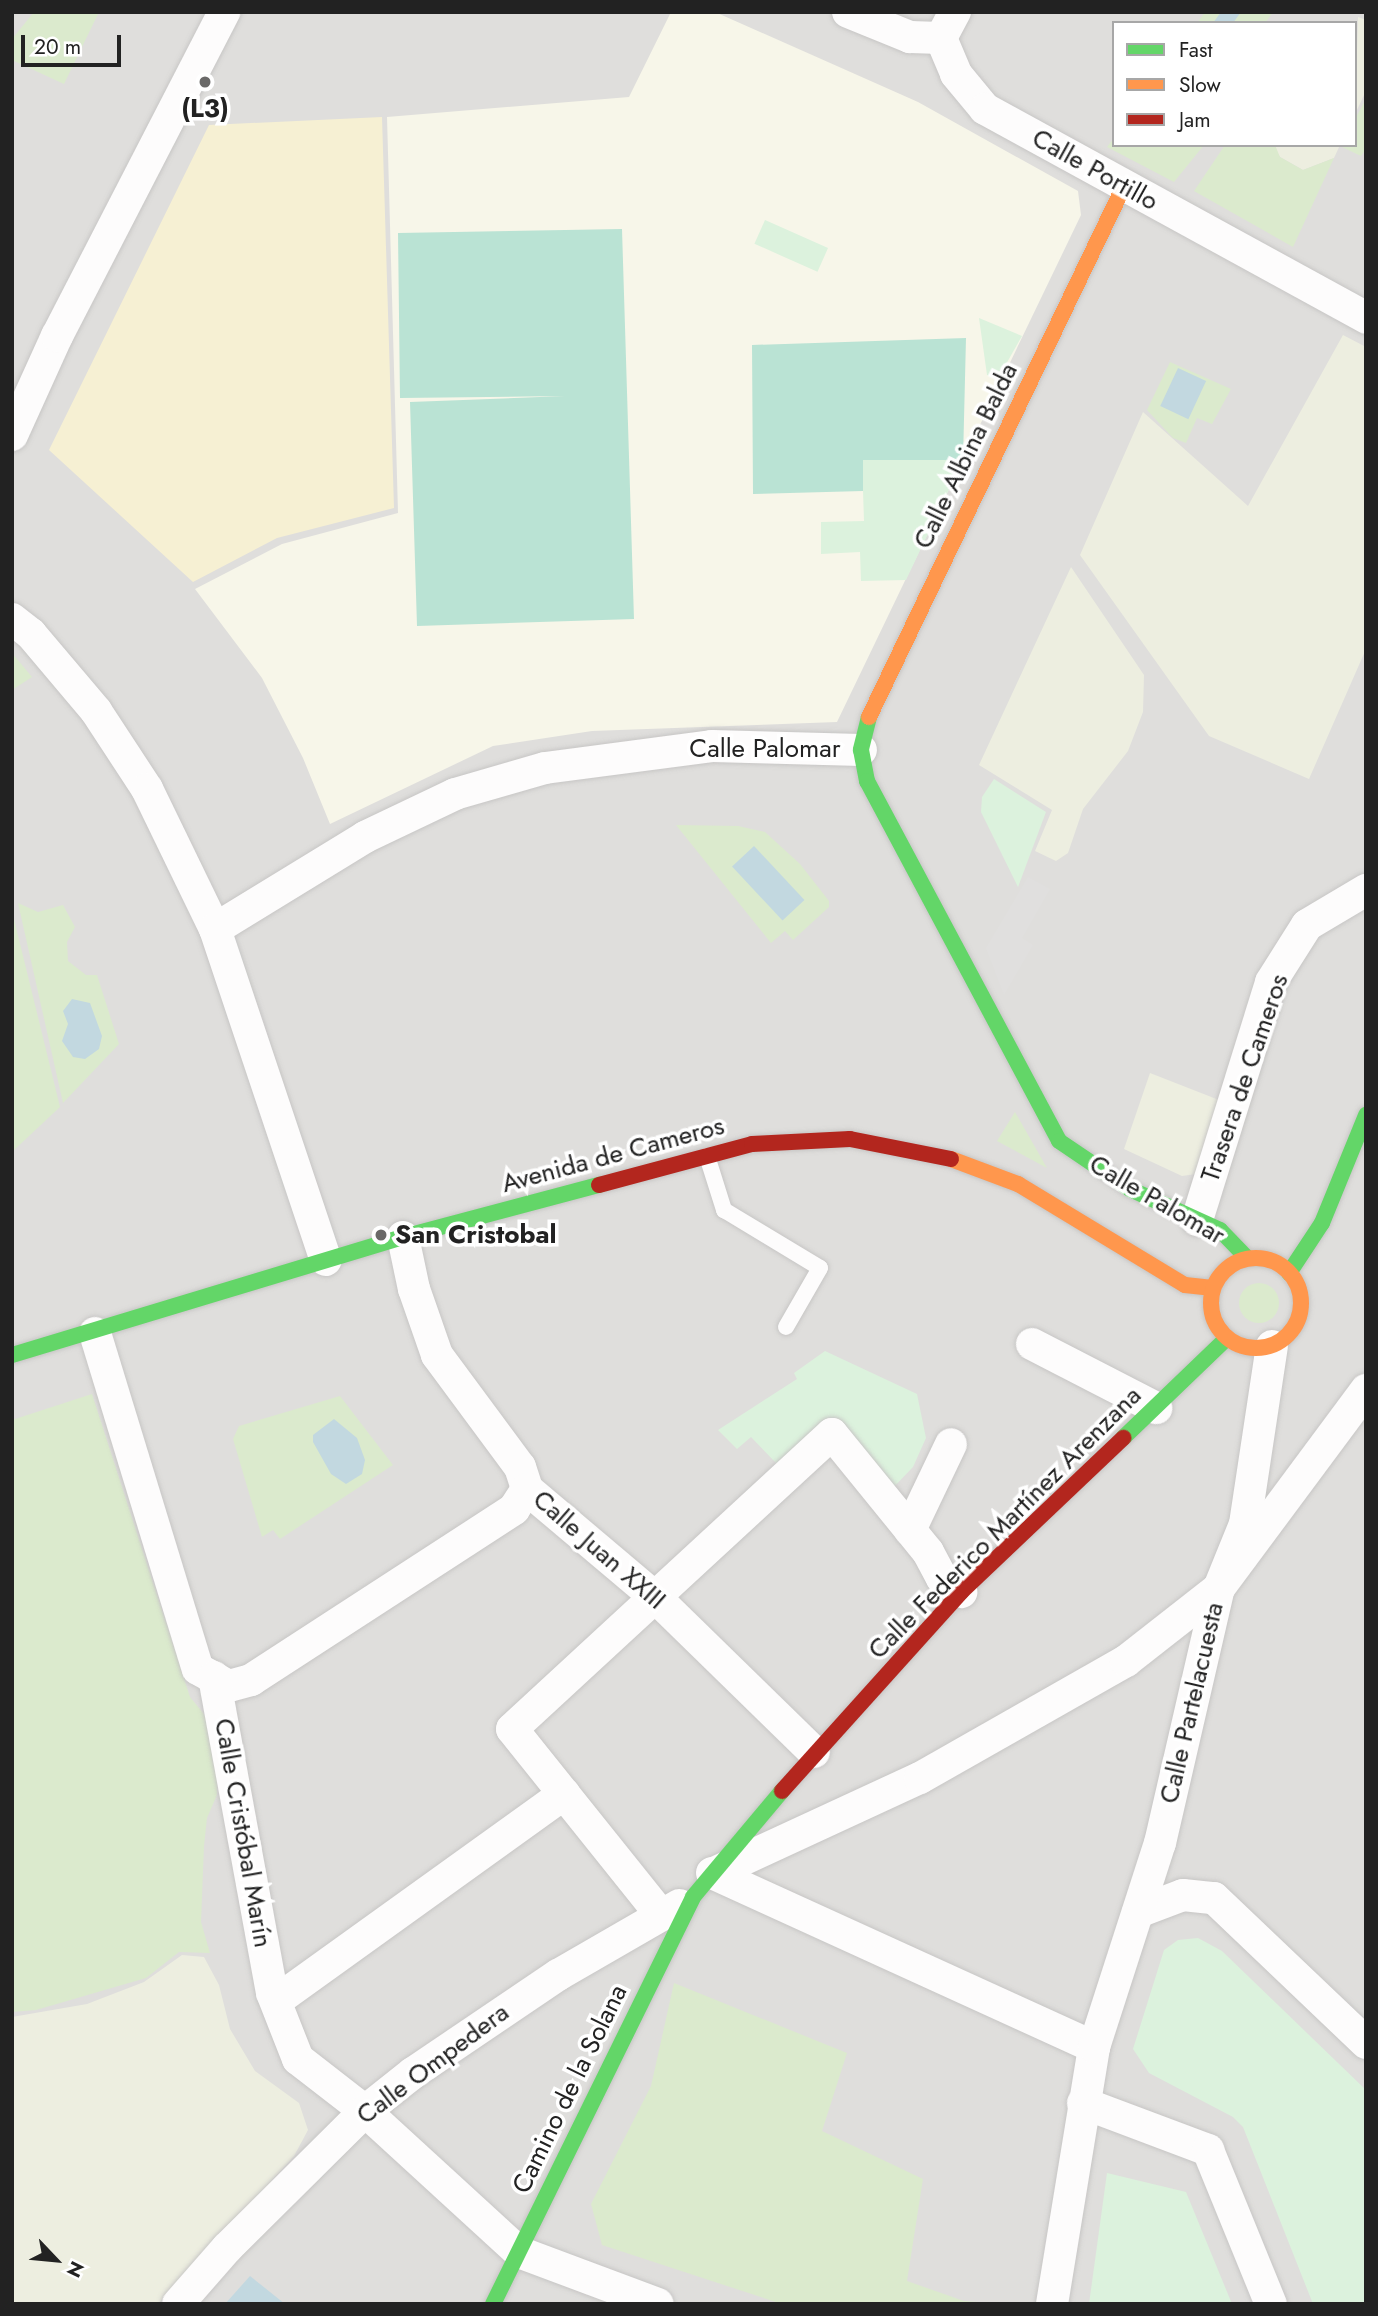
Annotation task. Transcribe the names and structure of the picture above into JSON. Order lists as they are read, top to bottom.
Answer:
{
  "streets": {
    "street": [
      "Calle Portillo",
      "Calle Albina Balda",
      "Calle Palomar",
      "Trasera de Cameros",
      "Avenida de Cameros",
      "Calle Federico Martínez Arenzana",
      "Calle Juan XXIII",
      "Calle Partelacuesta",
      "Calle Cristóbal Marín",
      "Calle Ompedera",
      "Camino de la Solana"
    ]
  },
  "crossings": [
    ["Calle Portillo", "Calle Albina Balda"],
    ["Calle Albina Balda", "Calle Palomar"],
    ["Calle Palomar", "Trasera de Cameros"],
    ["Calle Palomar", "Avenida de Cameros"],
    ["Calle Palomar", "Calle Federico Martínez Arenzana"],
    ["Avenida de Cameros", "Calle Federico Martínez Arenzana"],
    ["Avenida de Cameros", "Calle Juan XXIII"],
    ["Calle Federico Martínez Arenzana", "Calle Juan XXIII"],
    ["Calle Federico Martínez Arenzana", "Calle Partelacuesta"],
    ["Calle Federico Martínez Arenzana", "Camino de la Solana"],
    ["Calle Partelacuesta", "Camino de la Solana"],
    ["Calle Cristóbal Marín", "Calle Ompedera"],
    ["Calle Cristóbal Marín", "Camino de la Solana"],
    ["Calle Ompedera", "Camino de la Solana"]
  ],
  "places": ["(L3)", "San Cristobal"],
  "legend": ["Fast", "Slow", "Jam"],
  "scale_bar": "20 m",
  "north": "bottom right"
}
